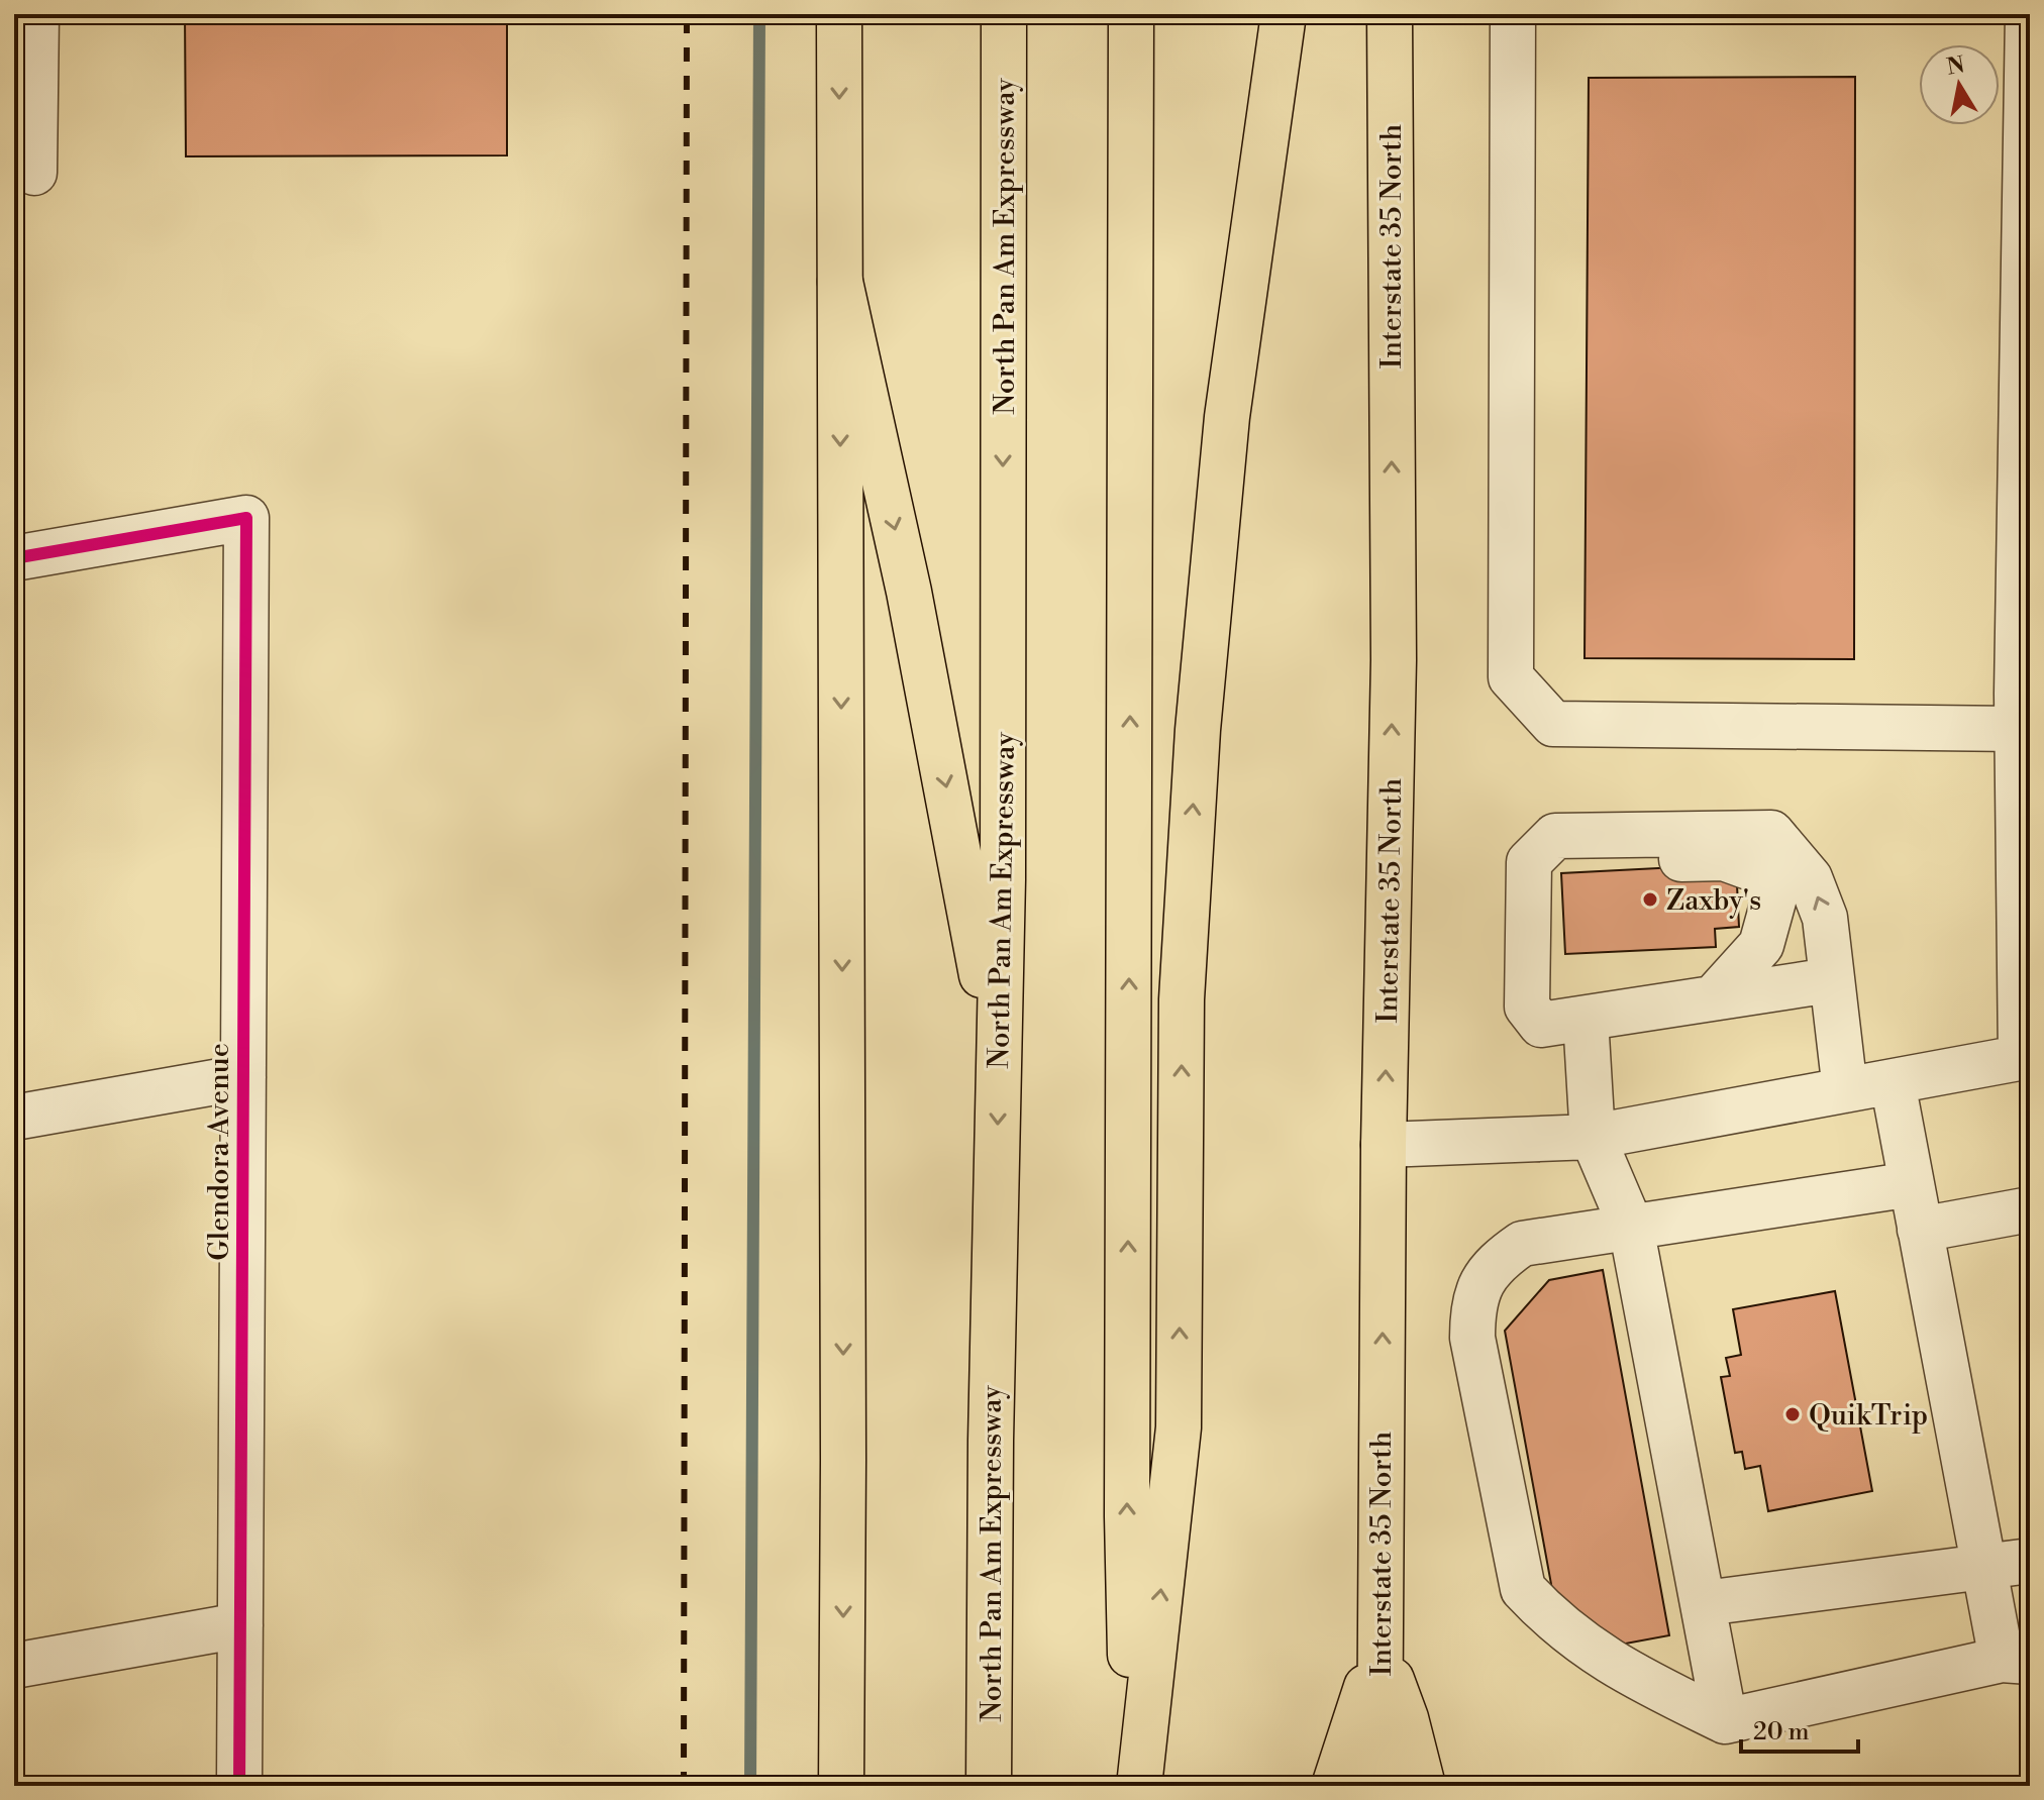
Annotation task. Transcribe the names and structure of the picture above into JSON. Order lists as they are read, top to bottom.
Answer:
{
  "streets": {
    "main road": ["North Pan Am Expressway", "Interstate 35 North"],
    "street": ["Glendora Avenue"]
  },
  "places": ["Zaxby's", "QuikTrip"],
  "scale_bar": "20 m",
  "north": "top"
}
